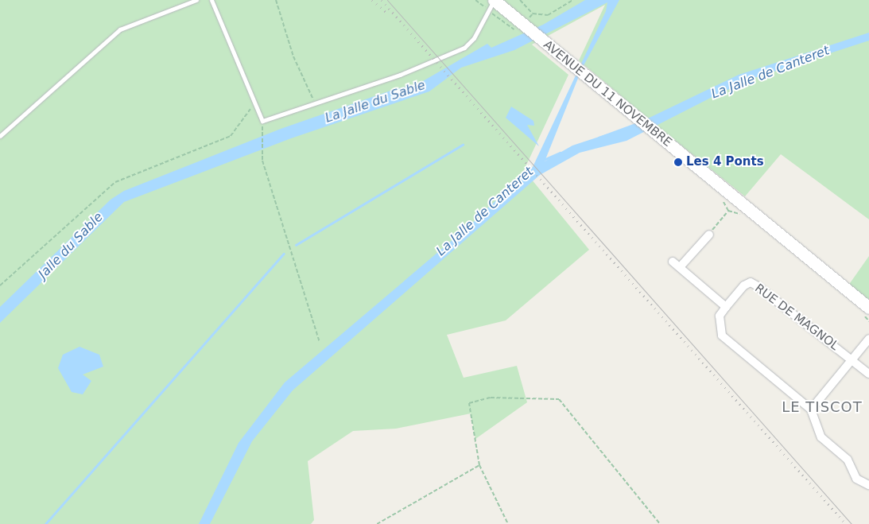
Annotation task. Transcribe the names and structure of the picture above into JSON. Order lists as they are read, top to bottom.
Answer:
{
  "streets": {
    "main road": ["AVENUE DU 11 NOVEMBRE"],
    "street": ["RUE DE MAGNOL"]
  },
  "districts": ["LE TISCOT"],
  "water": ["La Jalle de Canteret", "La Jalle du Sable", "Jalle du Sable"],
  "places": ["Les 4 Ponts"]
}
